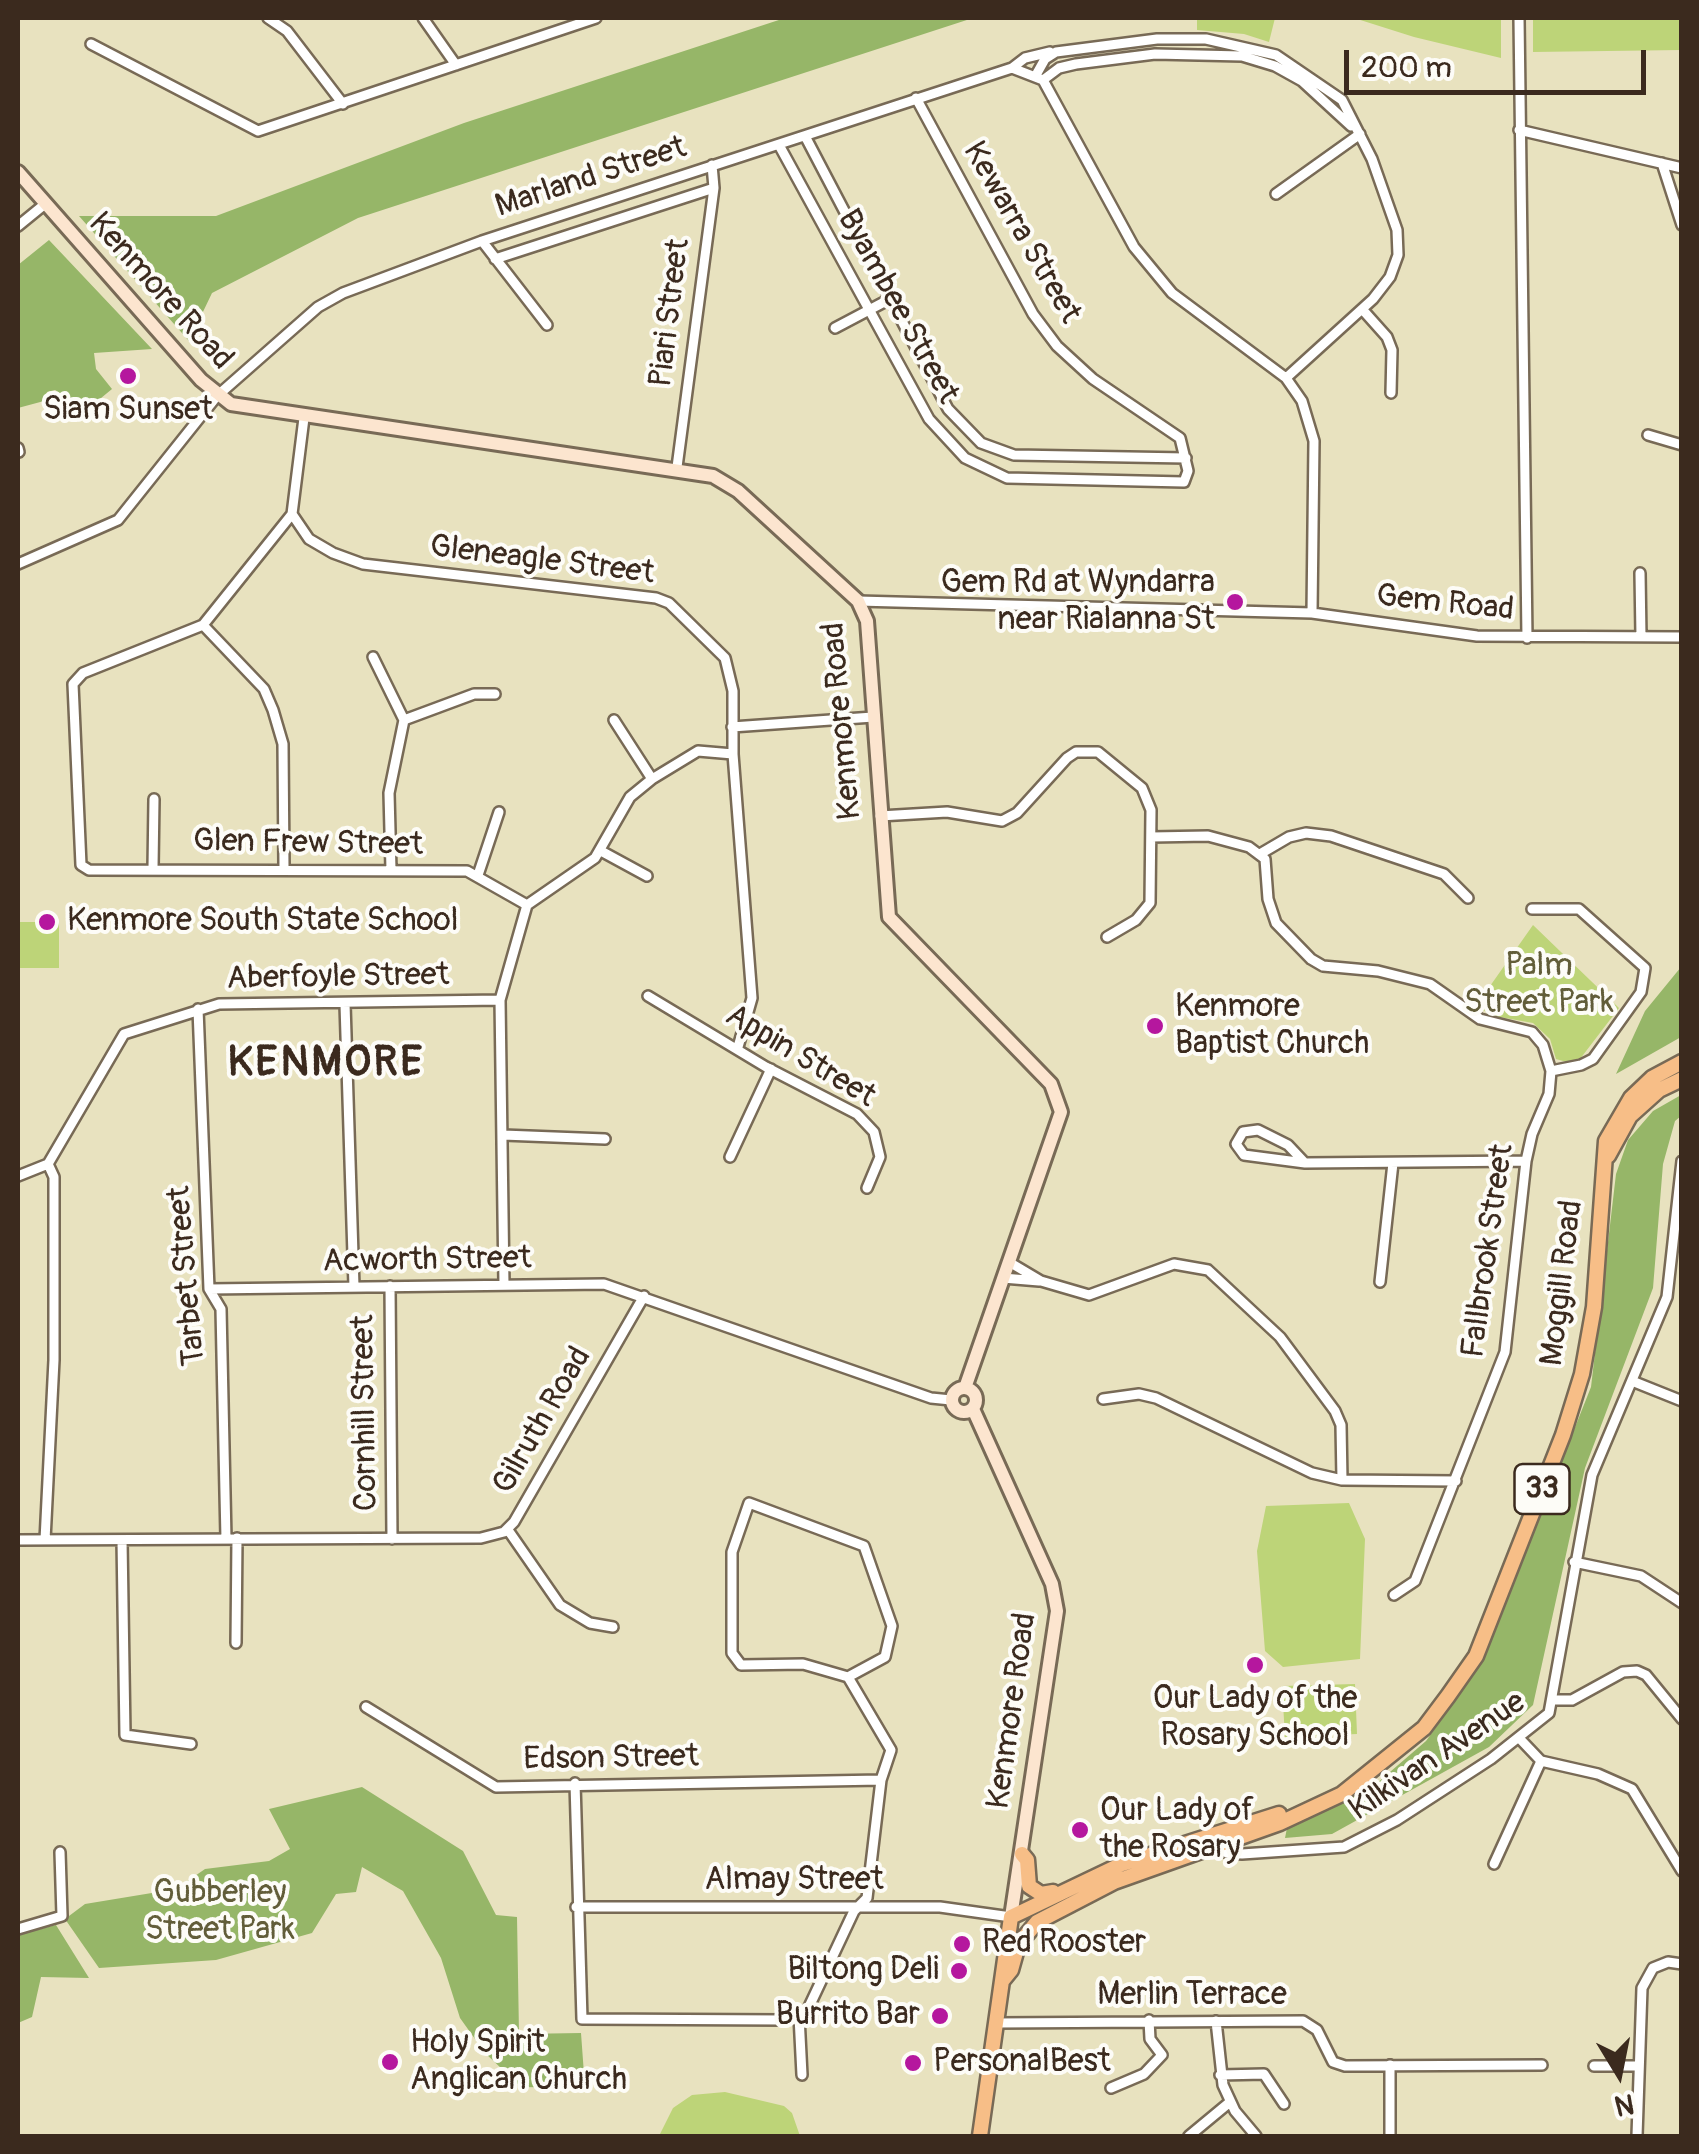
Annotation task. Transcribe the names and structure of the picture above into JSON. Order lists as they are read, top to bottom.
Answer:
{
  "streets": {
    "main road": ["Moggill Road", "33"],
    "street": [
      "Marland Street",
      "Kewarra Street",
      "Kenmore Road",
      "Byambee Street",
      "Piari Street",
      "Gleneagle Street",
      "Gem Road",
      "Glen Frew Street",
      "Aberfoyle Street",
      "Appin Street",
      "Fallbrook Street",
      "Acworth Street",
      "Tarbet Street",
      "Cornhill Street",
      "Gilruth Road",
      "Kilkivan Avenue",
      "Edson Street",
      "Almay Street",
      "Merlin Terrace"
    ]
  },
  "crossings": [
    ["Marland Street", "Kewarra Street"],
    ["Marland Street", "Kenmore Road"],
    ["Marland Street", "Byambee Street"],
    ["Marland Street", "Piari Street"],
    ["Kewarra Street", "Byambee Street"],
    ["Kenmore Road", "Piari Street"],
    ["Kenmore Road", "Gem Road"],
    ["Kenmore Road", "Moggill Road"],
    ["Kenmore Road", "Almay Street"],
    ["Gleneagle Street", "Appin Street"],
    ["Aberfoyle Street", "Tarbet Street"],
    ["Acworth Street", "Tarbet Street"],
    ["Acworth Street", "Cornhill Street"],
    ["Acworth Street", "Gilruth Road"],
    ["Tarbet Street", "Gilruth Road"],
    ["Moggill Road", "Kilkivan Avenue"],
    ["Moggill Road", "Almay Street"],
    ["Moggill Road", "Merlin Terrace"],
    ["Cornhill Street", "Gilruth Road"]
  ],
  "districts": ["KENMORE"],
  "parks": ["Palm Street Park", "Gubberley Street Park"],
  "places": [
    "Siam Sunset",
    "Gem Rd at Wyndarra near Rialanna St",
    "Kenmore South State School",
    "Kenmore Baptist Church",
    "Our Lady of the Rosary School",
    "Our Lady of the Rosary",
    "Red Rooster",
    "Biltong Deli",
    "Burrito Bar",
    "Holy Spirit Anglican Church",
    "PersonalBest"
  ],
  "scale_bar": "200 m",
  "north": "bottom"
}
